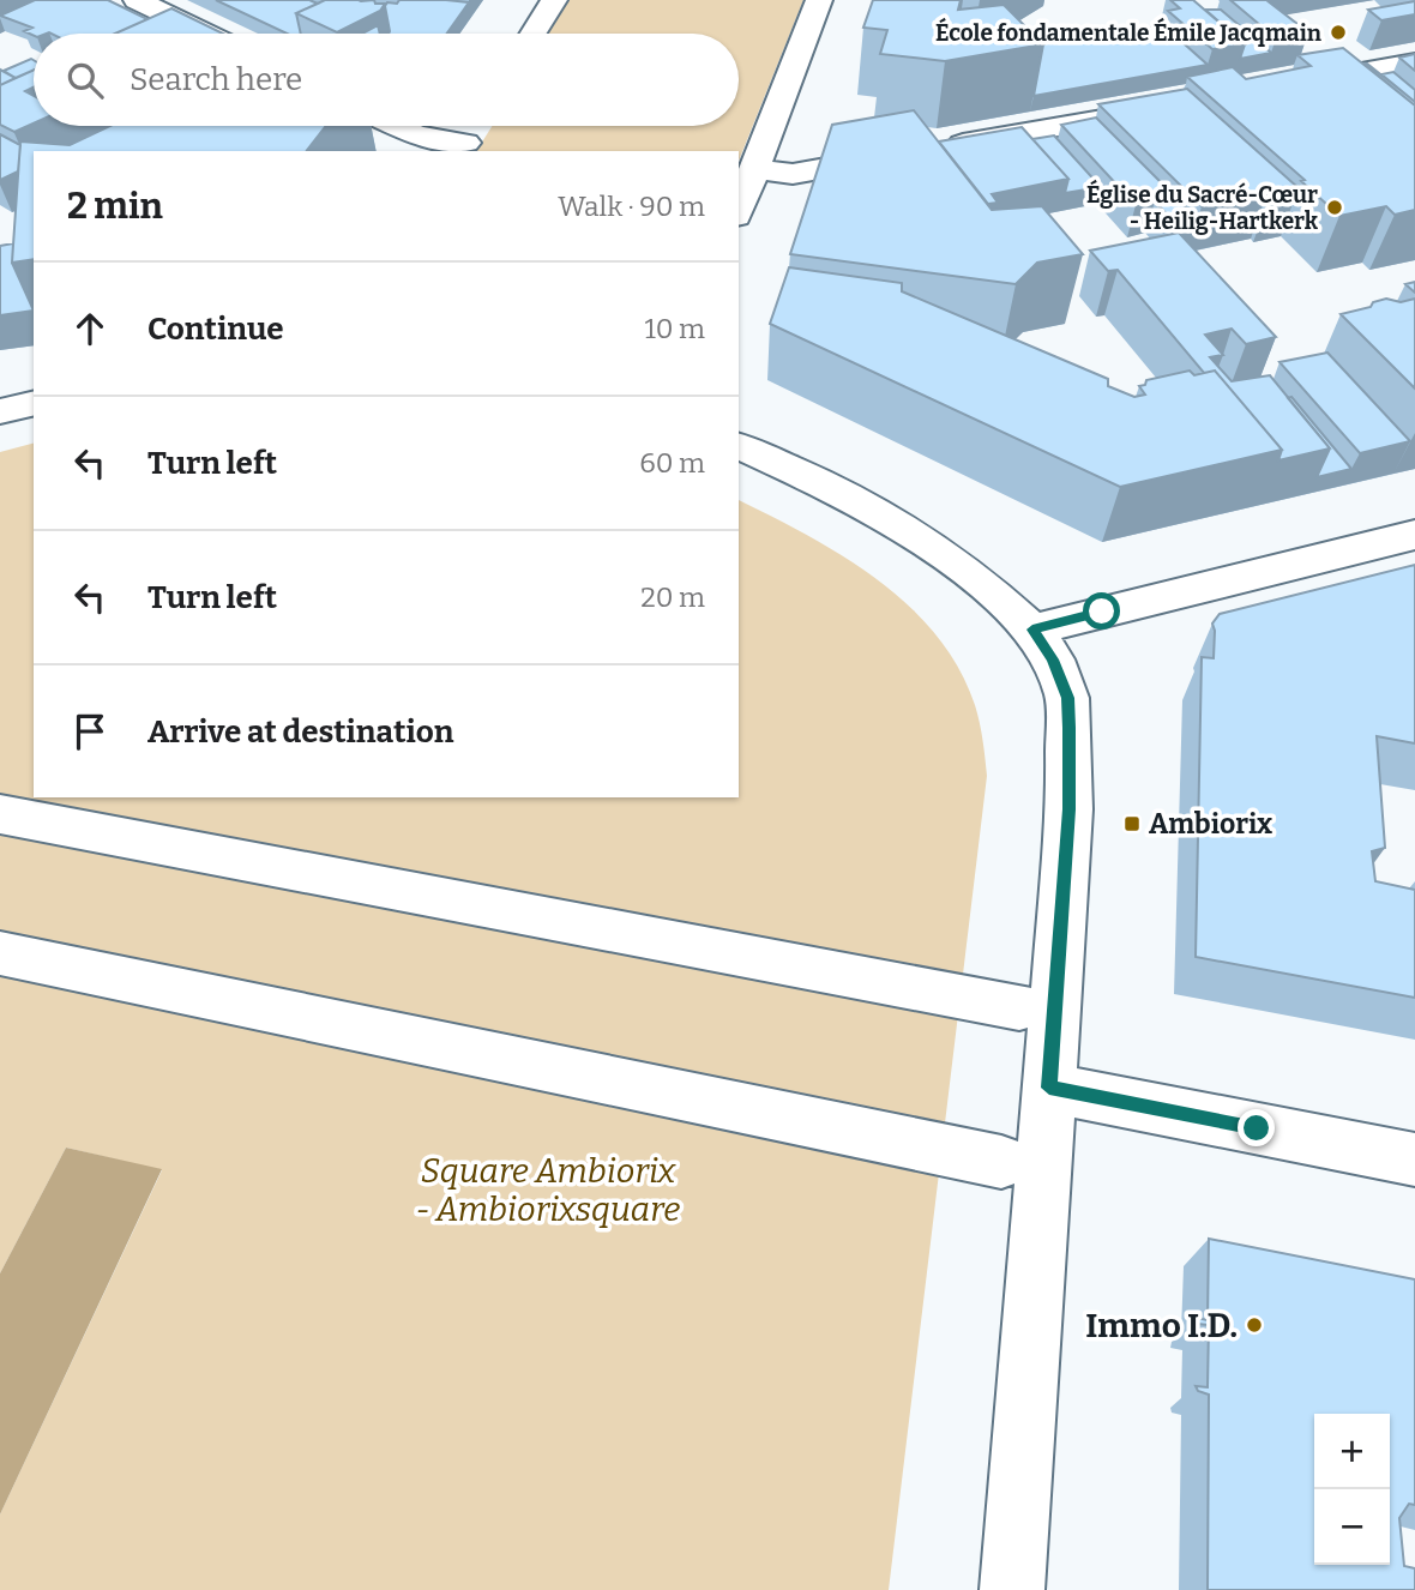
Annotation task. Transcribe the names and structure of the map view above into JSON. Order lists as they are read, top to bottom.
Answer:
{
  "parks": ["Square Ambiorix - Ambiorixsquare"],
  "places": {
    "other": ["École fondamentale Émile Jacqmain", "Église du Sacré-Cœur - Heilig-Hartkerk", "Immo I.D."],
    "transit": ["Ambiorix"]
  },
  "page": {
    "search": "Search here",
    "heading": ["2 min", "Walk · 90 m"],
    "list": [
      ["Continue", "10 m"],
      ["Turn left", "60 m"],
      ["Turn left", "20 m"],
      "Arrive at destination"
    ],
    "map_buttons": ["+", "−"]
  }
}
